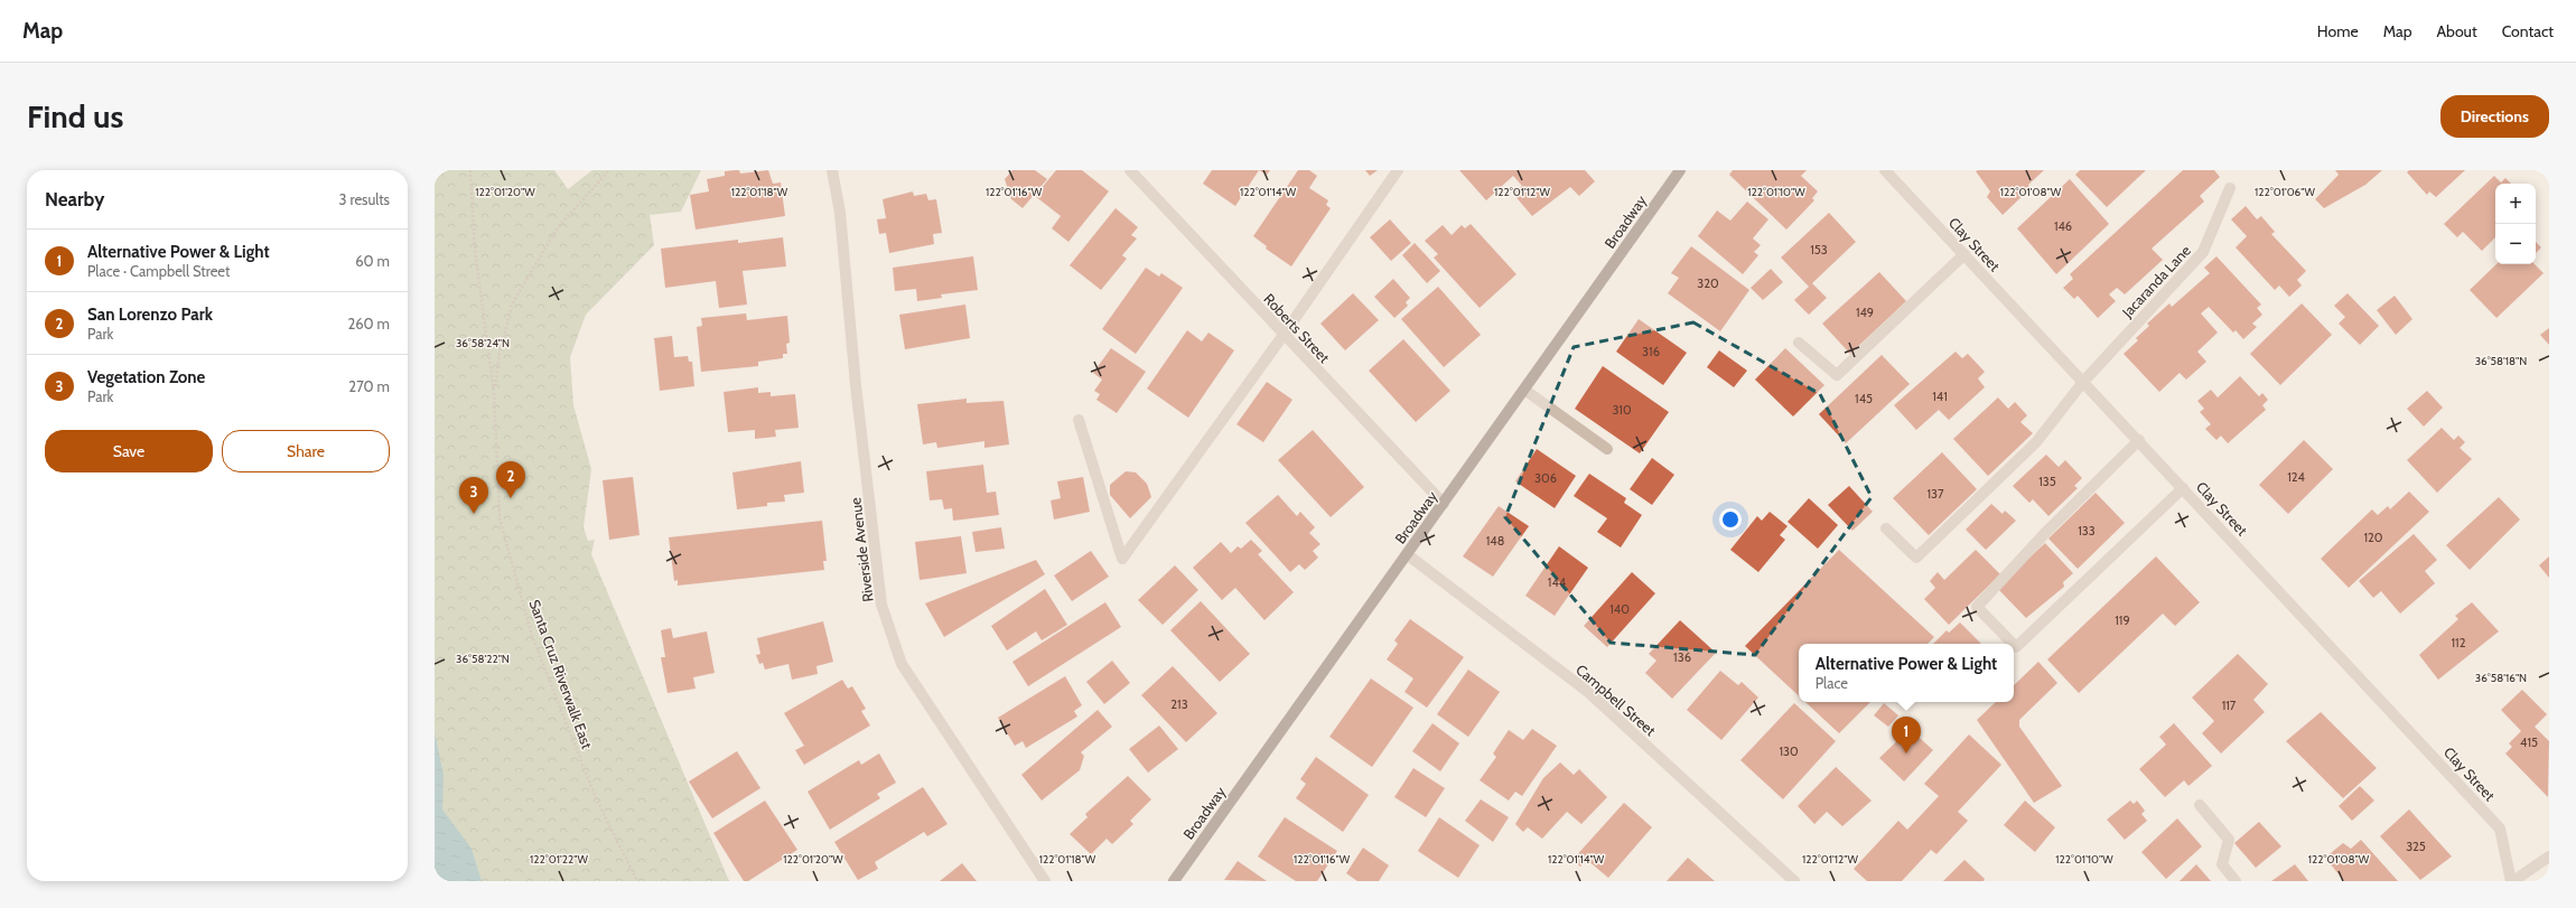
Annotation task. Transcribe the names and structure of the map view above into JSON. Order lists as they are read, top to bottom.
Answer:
{
  "streets": {
    "main road": ["Broadway"],
    "street": [
      "Clay Street",
      "Jacaranda Lane",
      "Roberts Street",
      "Riverside Avenue",
      "Campbell Street"
    ],
    "path": ["Santa Cruz Riverwalk East"]
  },
  "crossings": [
    ["Broadway", "Roberts Street"],
    ["Broadway", "Campbell Street"],
    ["Clay Street", "Jacaranda Lane"]
  ],
  "house_numbers": [
    "146",
    "153",
    "320",
    "149",
    "316",
    "141",
    "145",
    "310",
    "124",
    "306",
    "135",
    "137",
    "133",
    "120",
    "148",
    "144",
    "140",
    "119",
    "112",
    "136",
    "213",
    "117",
    "415",
    "130",
    "325"
  ],
  "page": {
    "header": "Map",
    "nav": [
      "Home",
      "Map",
      "About",
      "Contact"
    ],
    "buttons": [
      "Directions",
      ["Save", "Share"]
    ],
    "title": "Find us",
    "heading": ["Nearby", "3 results"],
    "map_buttons": ["+", "−"],
    "list": [
      {
        "mark": "1",
        "name": "Alternative Power & Light",
        "note": "Place · Campbell Street",
        "value": "60 m"
      },
      {
        "mark": "2",
        "name": "San Lorenzo Park",
        "note": "Park",
        "value": "260 m"
      },
      {
        "mark": "3",
        "name": "Vegetation Zone",
        "note": "Park",
        "value": "270 m"
      }
    ],
    "pins": ["2", "3", "1"],
    "popup": ["Alternative Power & Light", "Place"]
  },
  "coordinates": [
    "122°01'20\"W",
    "122°01'18\"W",
    "122°01'16\"W",
    "122°01'14\"W",
    "122°01'12\"W",
    "122°01'10\"W",
    "122°01'08\"W",
    "122°01'06\"W",
    "36°58'24\"N",
    "36°58'18\"N",
    "36°58'22\"N",
    "36°58'16\"N",
    "122°01'22\"W"
  ]
}
